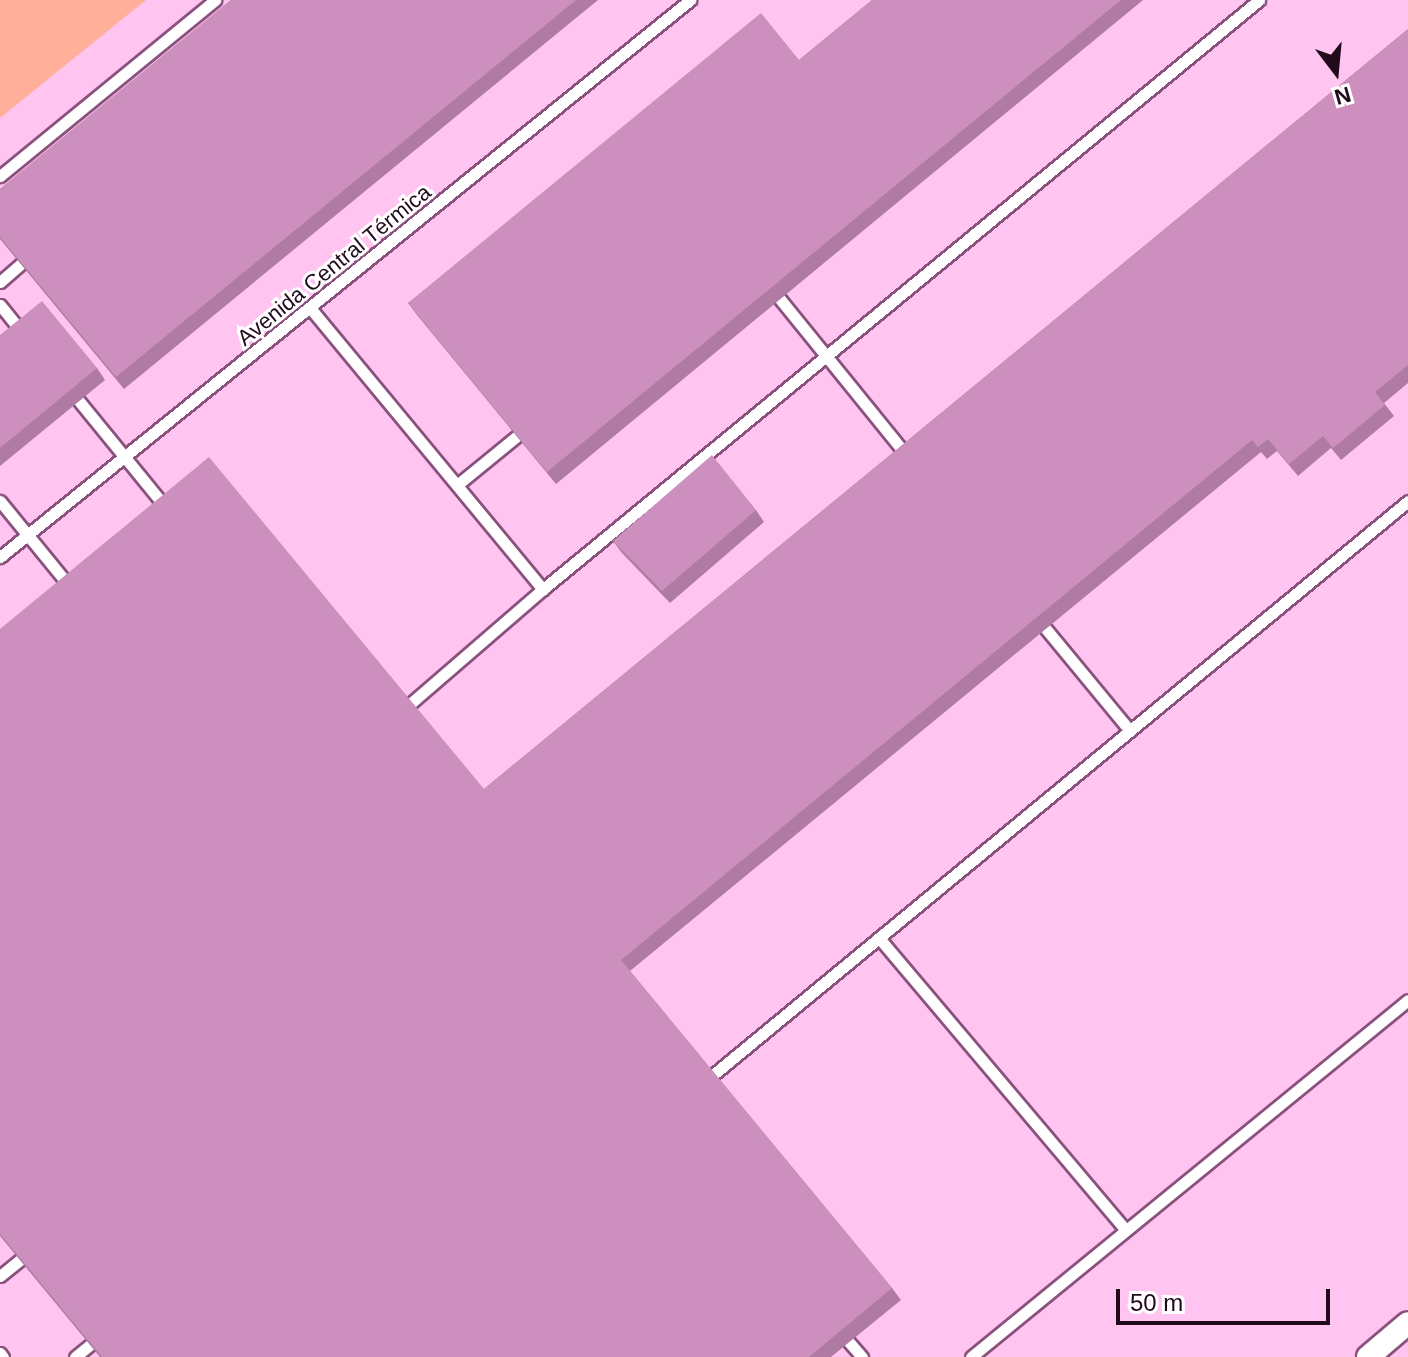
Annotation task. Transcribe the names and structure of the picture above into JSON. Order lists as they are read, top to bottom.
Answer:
{
  "streets": {
    "lane": ["Avenida Central Térmica"]
  },
  "scale_bar": "50 m",
  "north": "bottom"
}
